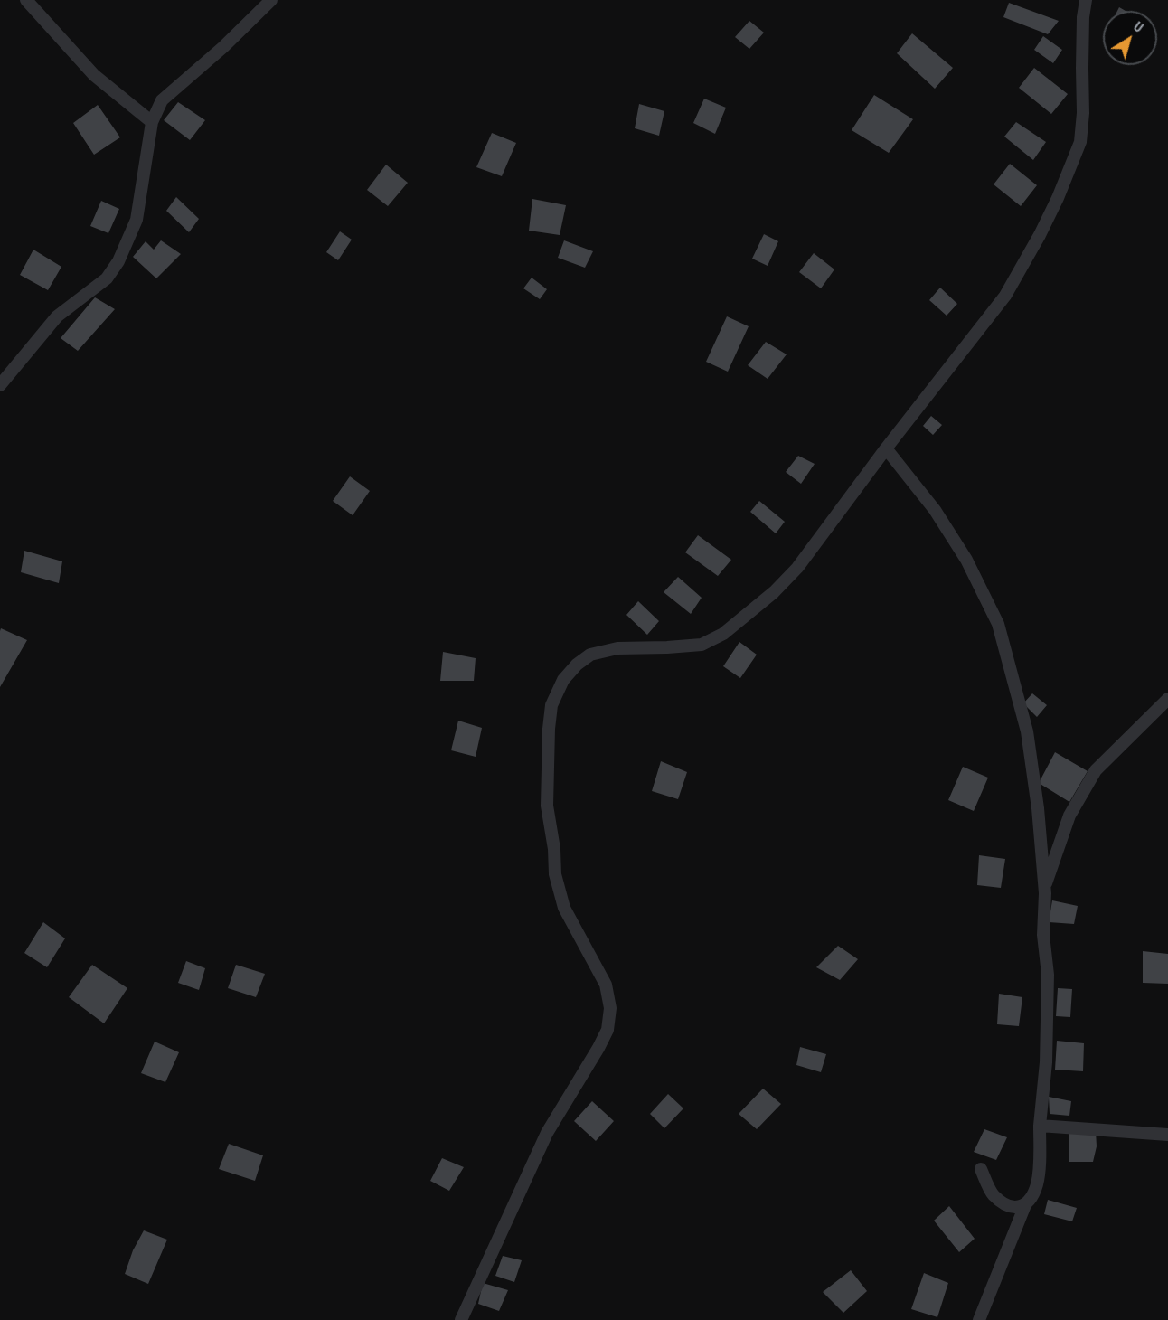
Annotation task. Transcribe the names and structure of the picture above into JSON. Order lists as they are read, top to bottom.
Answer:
{
  "north": "top right"
}
